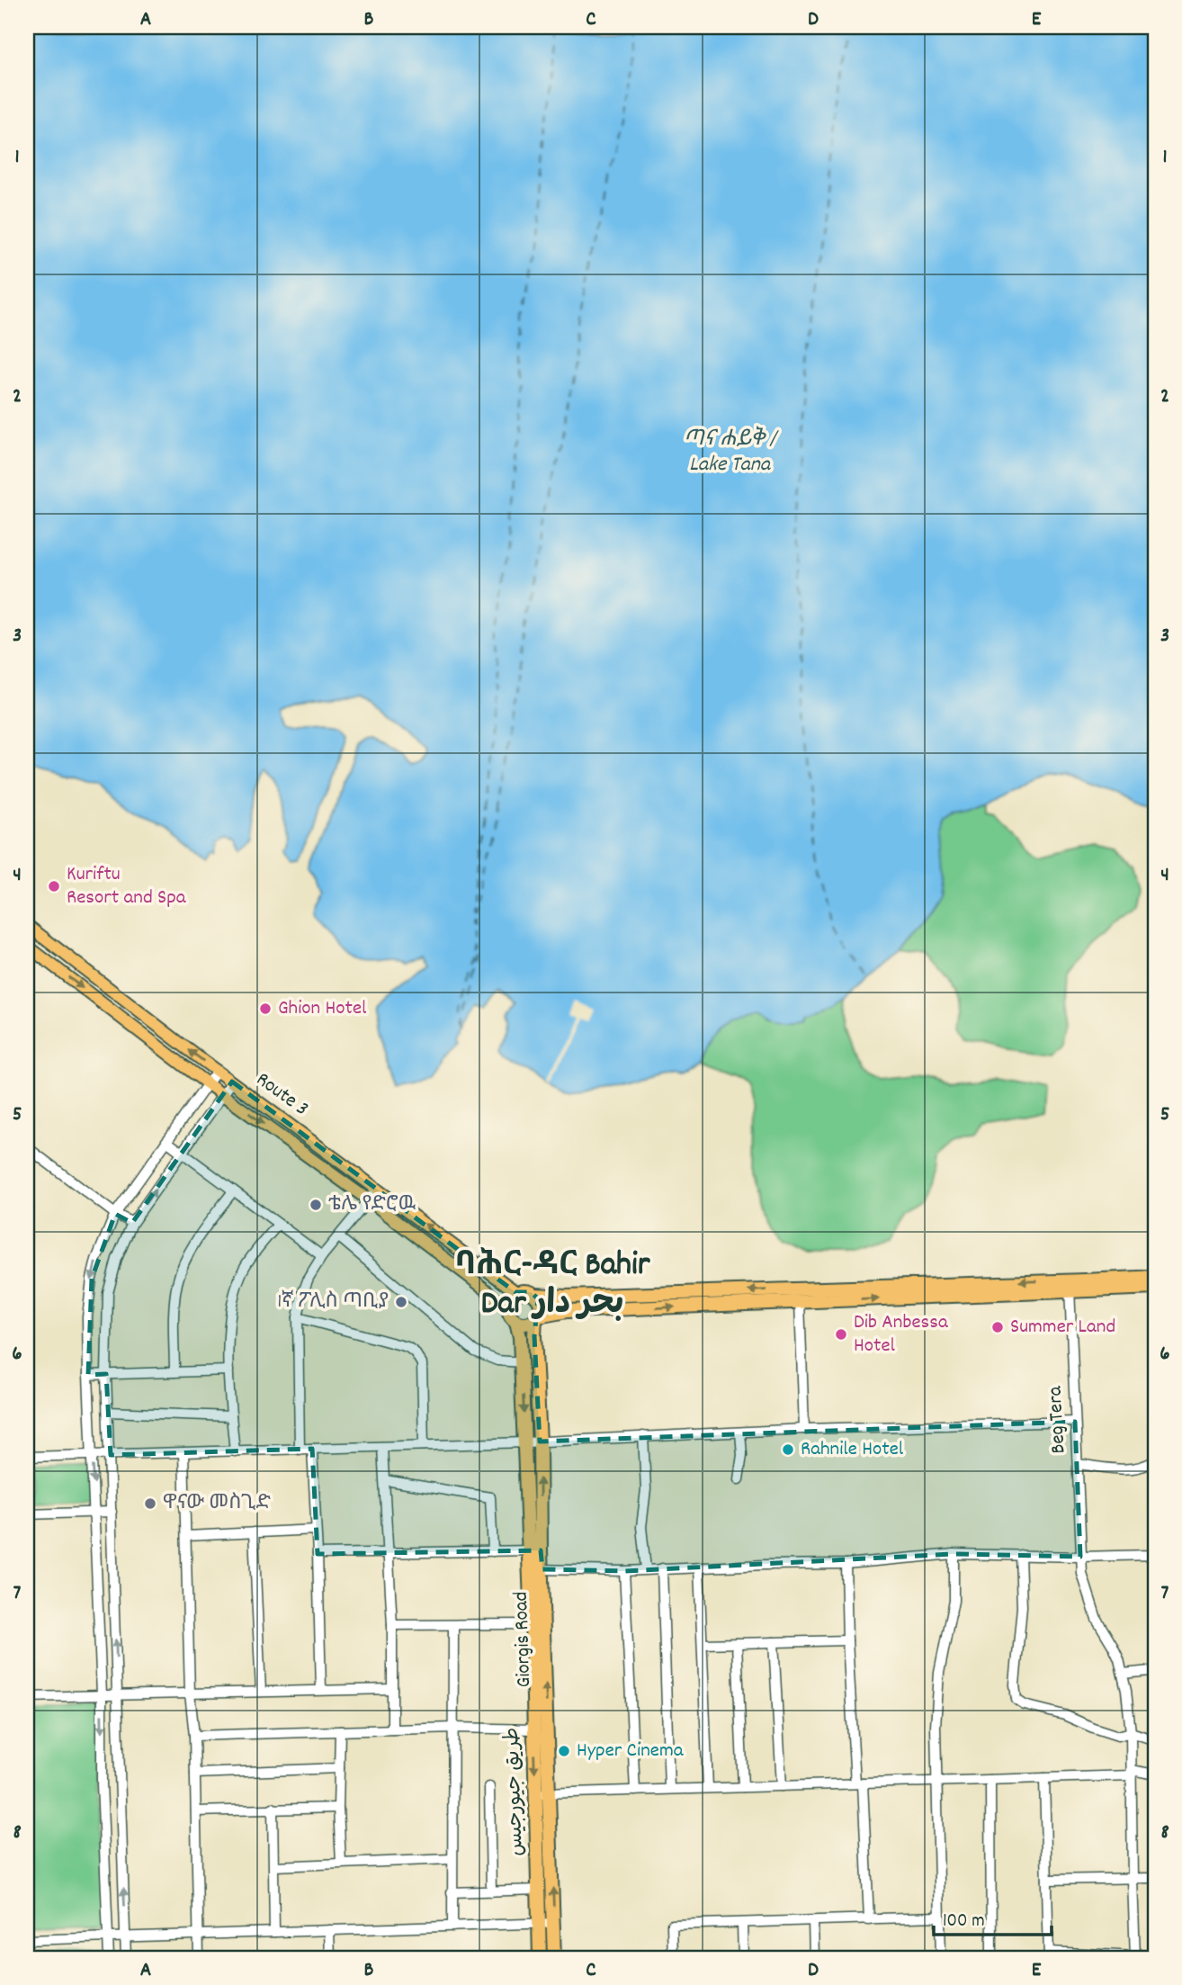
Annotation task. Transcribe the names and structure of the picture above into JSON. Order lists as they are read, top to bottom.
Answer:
{
  "streets": {
    "highway": ["Giorgis Road", "طريق جيورجيس"],
    "main road": ["Route 3"],
    "street": ["Beg Tera"]
  },
  "crossings": [
    ["Route 3", "طريق جيورجيس"],
    ["Giorgis Road", "طريق جيورجيس"]
  ],
  "one_way": ["Giorgis Road"],
  "districts": ["ባሕር-ዳር Bahir Dar بحر دار"],
  "water": ["ጣና ሐይቅ / Lake Tana"],
  "places": [
    "Kuriftu Resort and Spa",
    "Ghion Hotel",
    "ቴሌ የድሮዉ",
    "1ኛ ፖሊስ ጣቢያ",
    "Summer Land",
    "Dib Anbessa Hotel",
    "Rahnile Hotel",
    "ዋናው መስጊድ",
    "Hyper Cinema"
  ],
  "scale_bar": "100 m",
  "grid": {
    "columns": [
      "A",
      "B",
      "C",
      "D",
      "E"
    ],
    "rows": [
      "1",
      "2",
      "3",
      "4",
      "5",
      "6",
      "7",
      "8"
    ]
  }
}
